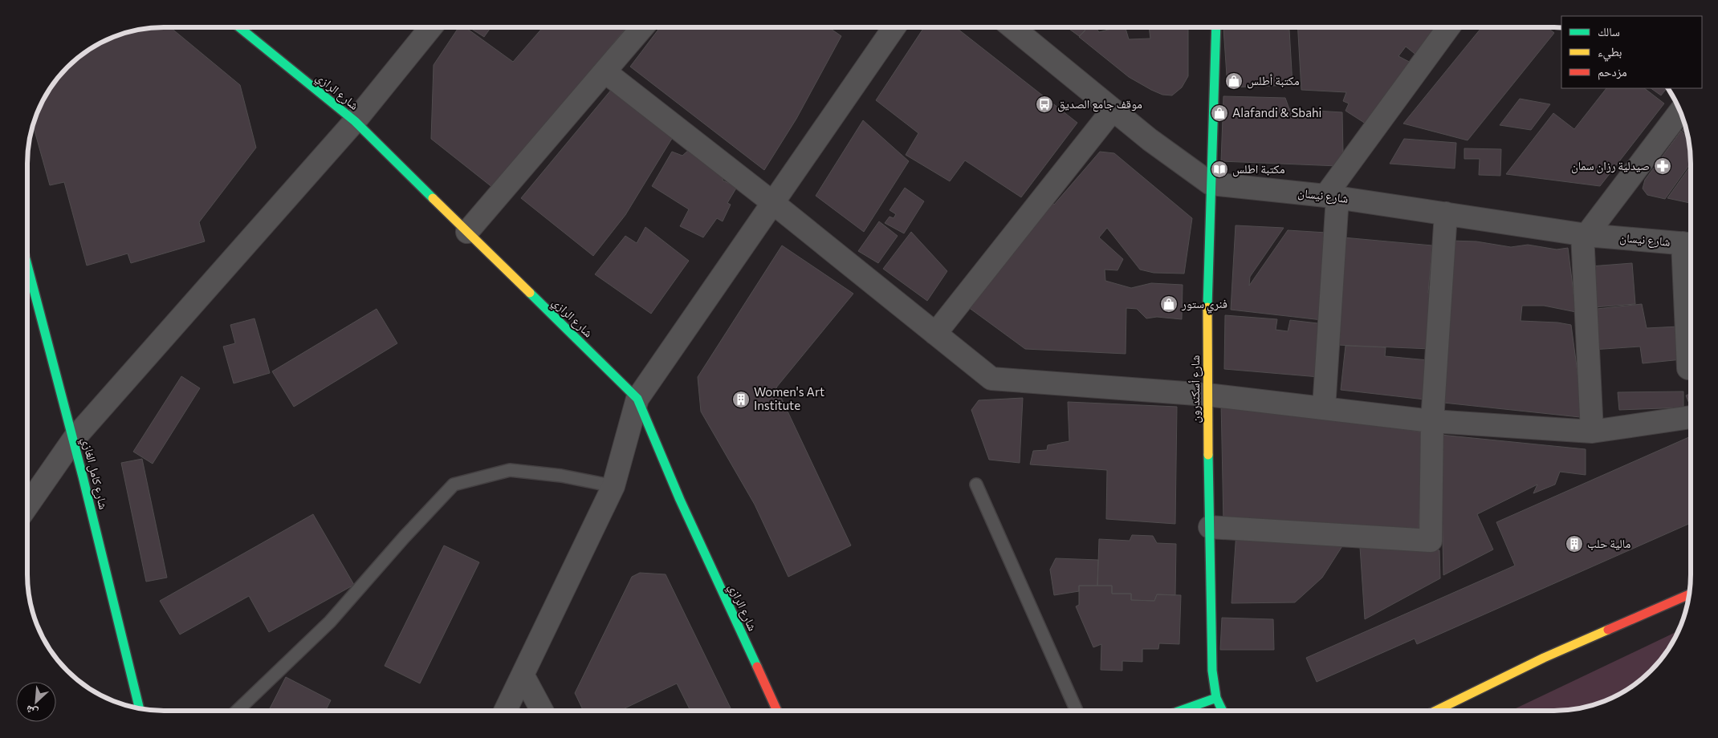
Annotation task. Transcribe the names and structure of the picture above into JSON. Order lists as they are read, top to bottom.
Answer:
{
  "streets": {
    "main road": ["شارع الرازي", "شارع أسكندرون", "شارع كامل الغازي"],
    "street": ["شارع نيسان"]
  },
  "crossings": [
    ["شارع نيسان", "شارع أسكندرون"]
  ],
  "places": {
    "shop": ["مكتبة أطلس", "Alafandi & Sbahi", "فنري ستور"],
    "bus stop": ["موقف جامع الصديق"],
    "pharmacy": ["صيدلية رزان سمان"],
    "library": ["مكتبة اطلس"],
    "building": ["Women's Art Institute", "مالية حلب"]
  },
  "legend": ["سالك", "بطيء", "مزدحم"],
  "north": "bottom left"
}
